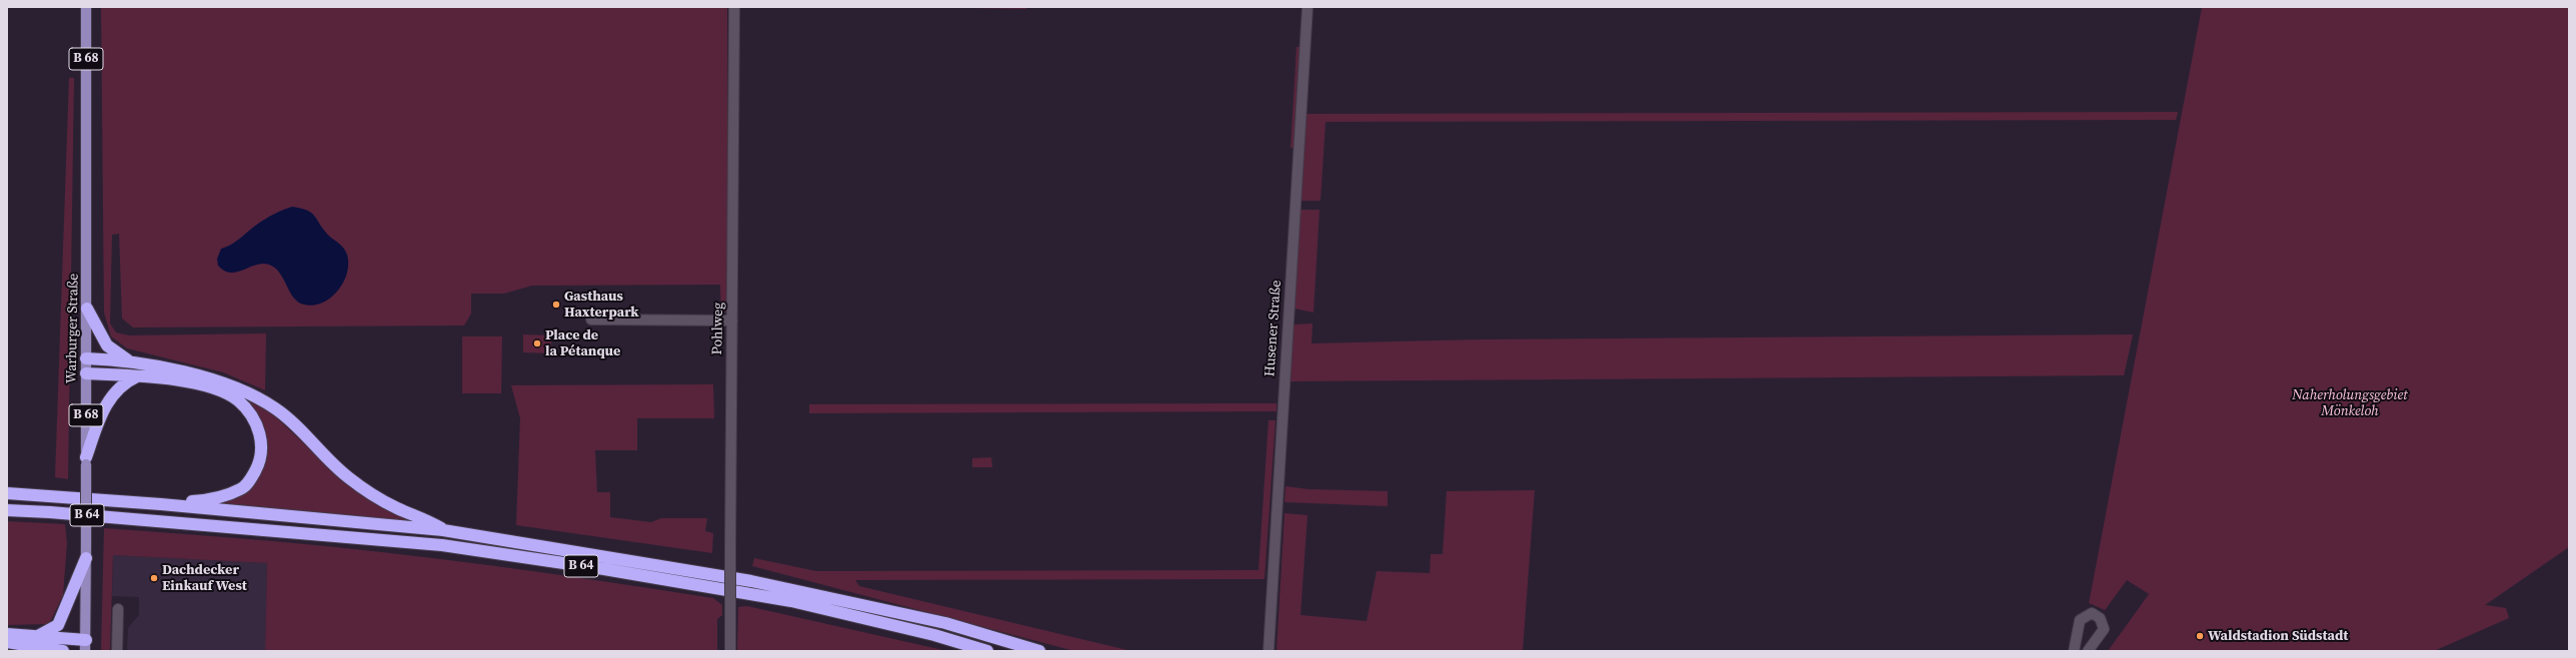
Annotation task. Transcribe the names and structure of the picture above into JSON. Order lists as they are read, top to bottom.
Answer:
{
  "streets": {
    "highway": ["B 64"],
    "main road": ["B 68", "Warburger Straße"],
    "street": ["Pohlweg", "Husener Straße"]
  },
  "parks": ["Naherholungsgebiet Mönkeloh"],
  "places": [
    "Gasthaus Haxterpark",
    "Place de la Pétanque",
    "Dachdecker Einkauf West",
    "Waldstadion Südstadt"
  ]
}
